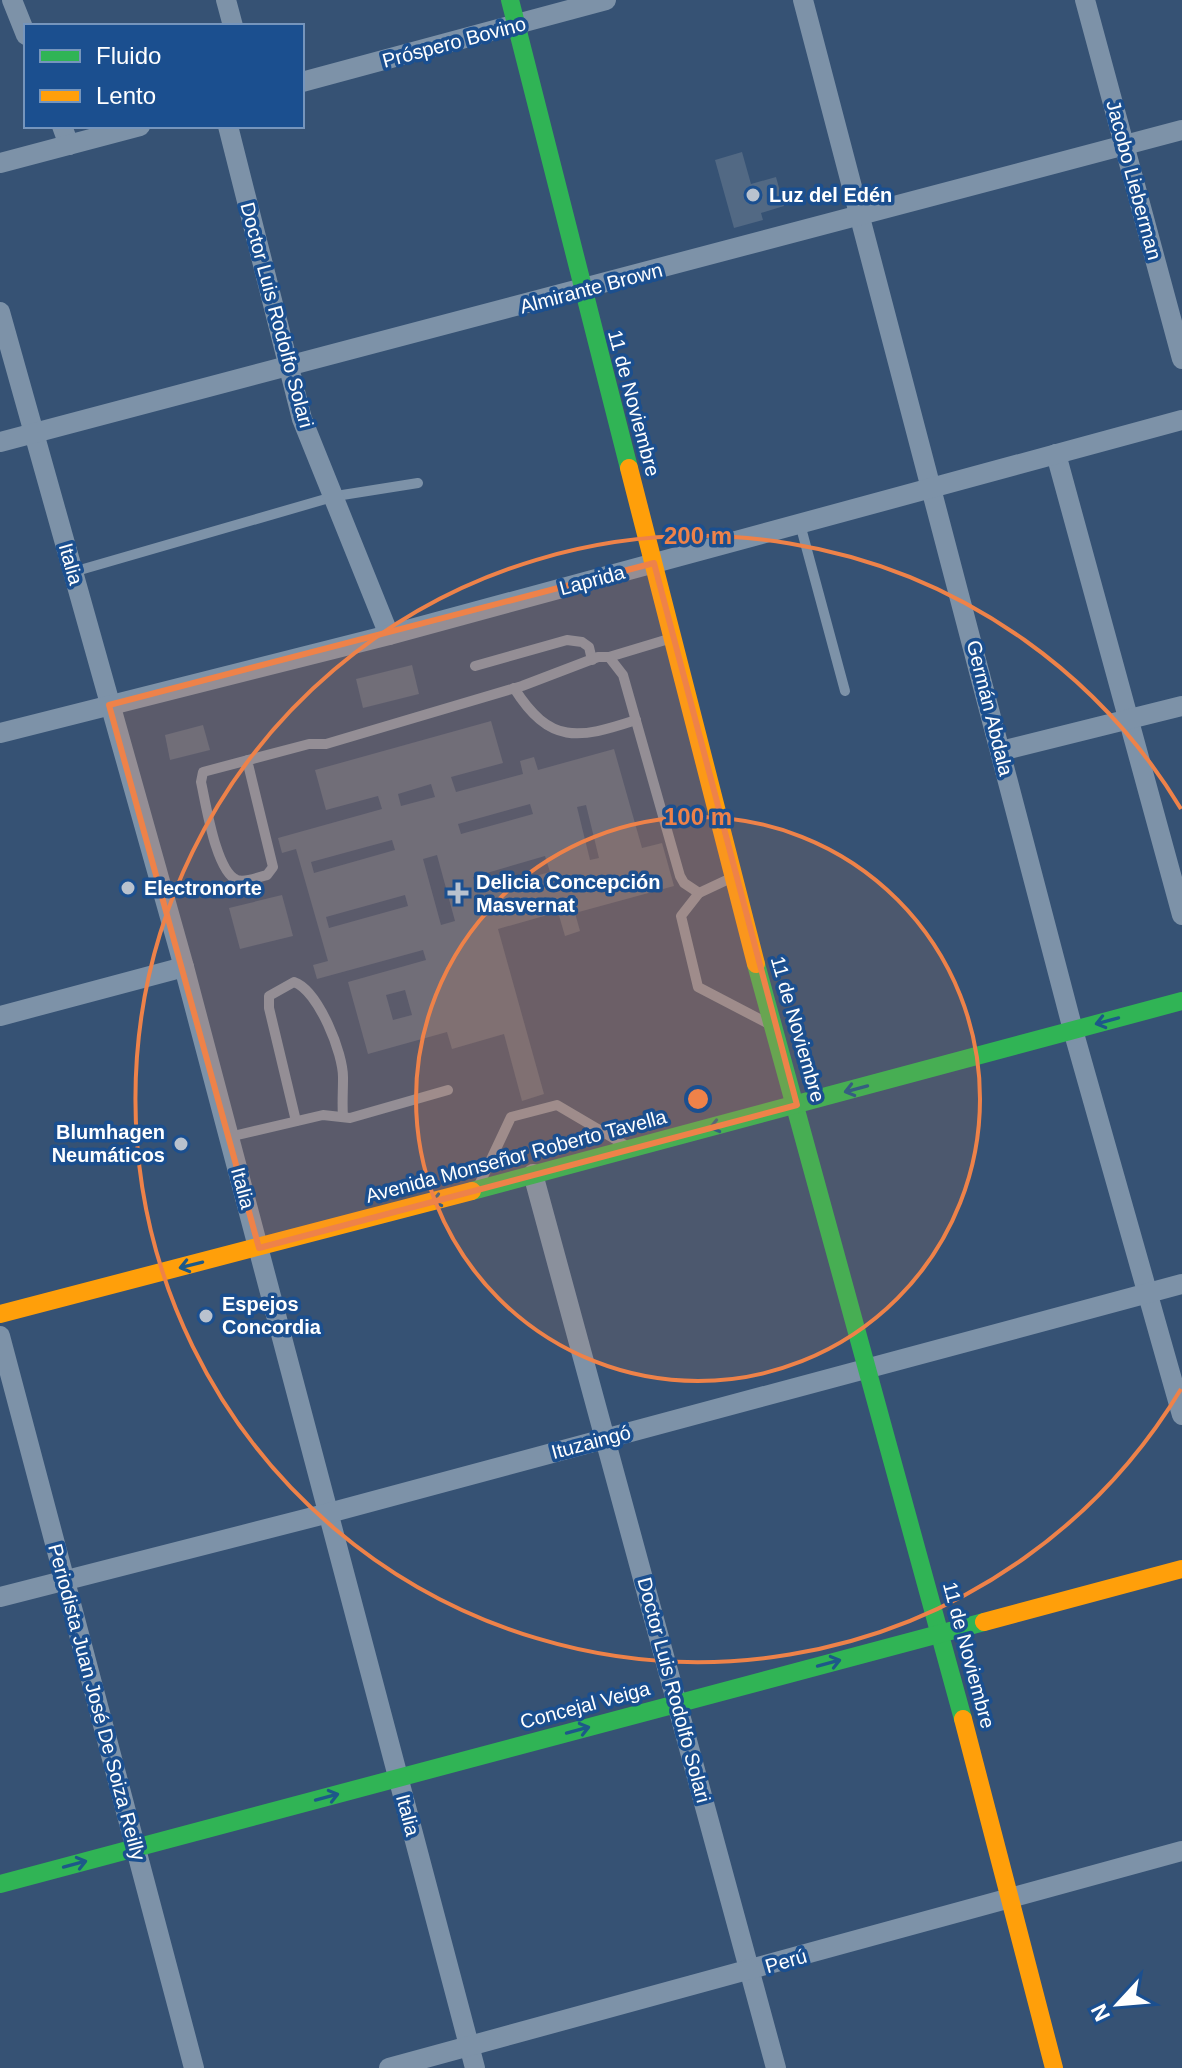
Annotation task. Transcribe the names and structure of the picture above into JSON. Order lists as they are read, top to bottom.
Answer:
{
  "streets": {
    "street": [
      "Próspero Bovino",
      "Jacobo Lieberman",
      "Almirante Brown",
      "Doctor Luis Rodolfo Solari",
      "11 de Noviembre",
      "Italia",
      "Laprida",
      "Germán Abdala",
      "Avenida Monseñor Roberto Tavella",
      "Ituzaingó",
      "Periodista Juan José De Soiza Reilly",
      "Concejal Veiga",
      "Perú"
    ]
  },
  "crossings": [
    ["Próspero Bovino", "11 de Noviembre"],
    ["Jacobo Lieberman", "Almirante Brown"],
    ["Almirante Brown", "Doctor Luis Rodolfo Solari"],
    ["Almirante Brown", "11 de Noviembre"],
    ["Almirante Brown", "Italia"],
    ["Almirante Brown", "Germán Abdala"],
    ["Doctor Luis Rodolfo Solari", "Laprida"],
    ["Doctor Luis Rodolfo Solari", "Avenida Monseñor Roberto Tavella"],
    ["Doctor Luis Rodolfo Solari", "Ituzaingó"],
    ["Doctor Luis Rodolfo Solari", "Concejal Veiga"],
    ["Doctor Luis Rodolfo Solari", "Perú"],
    ["11 de Noviembre", "Laprida"],
    ["11 de Noviembre", "Avenida Monseñor Roberto Tavella"],
    ["11 de Noviembre", "Ituzaingó"],
    ["11 de Noviembre", "Concejal Veiga"],
    ["11 de Noviembre", "Perú"],
    ["Italia", "Laprida"],
    ["Italia", "Avenida Monseñor Roberto Tavella"],
    ["Italia", "Ituzaingó"],
    ["Italia", "Concejal Veiga"],
    ["Italia", "Perú"],
    ["Laprida", "Germán Abdala"],
    ["Germán Abdala", "Avenida Monseñor Roberto Tavella"],
    ["Germán Abdala", "Ituzaingó"],
    ["Ituzaingó", "Periodista Juan José De Soiza Reilly"],
    ["Periodista Juan José De Soiza Reilly", "Concejal Veiga"]
  ],
  "one_way": ["Avenida Monseñor Roberto Tavella", "Concejal Veiga"],
  "places": {
    "other": [
      "Luz del Edén",
      "Electronorte",
      "Blumhagen Neumáticos",
      "Espejos Concordia"
    ],
    "health": ["Delicia Concepción Masvernat"]
  },
  "legend": ["Fluido", "Lento"],
  "north": "bottom left",
  "rings": ["200 m", "100 m"]
}
